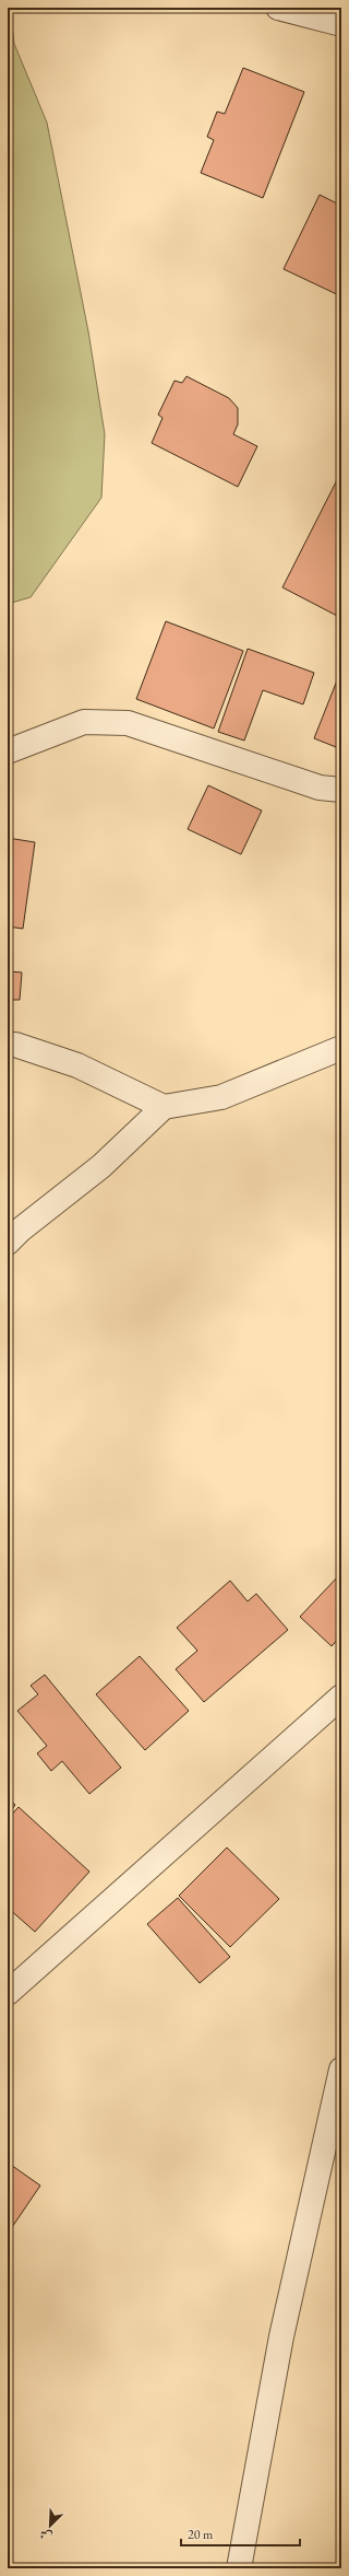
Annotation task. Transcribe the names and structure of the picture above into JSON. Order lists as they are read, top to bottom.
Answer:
{
  "scale_bar": "20 m",
  "north": "bottom left"
}
